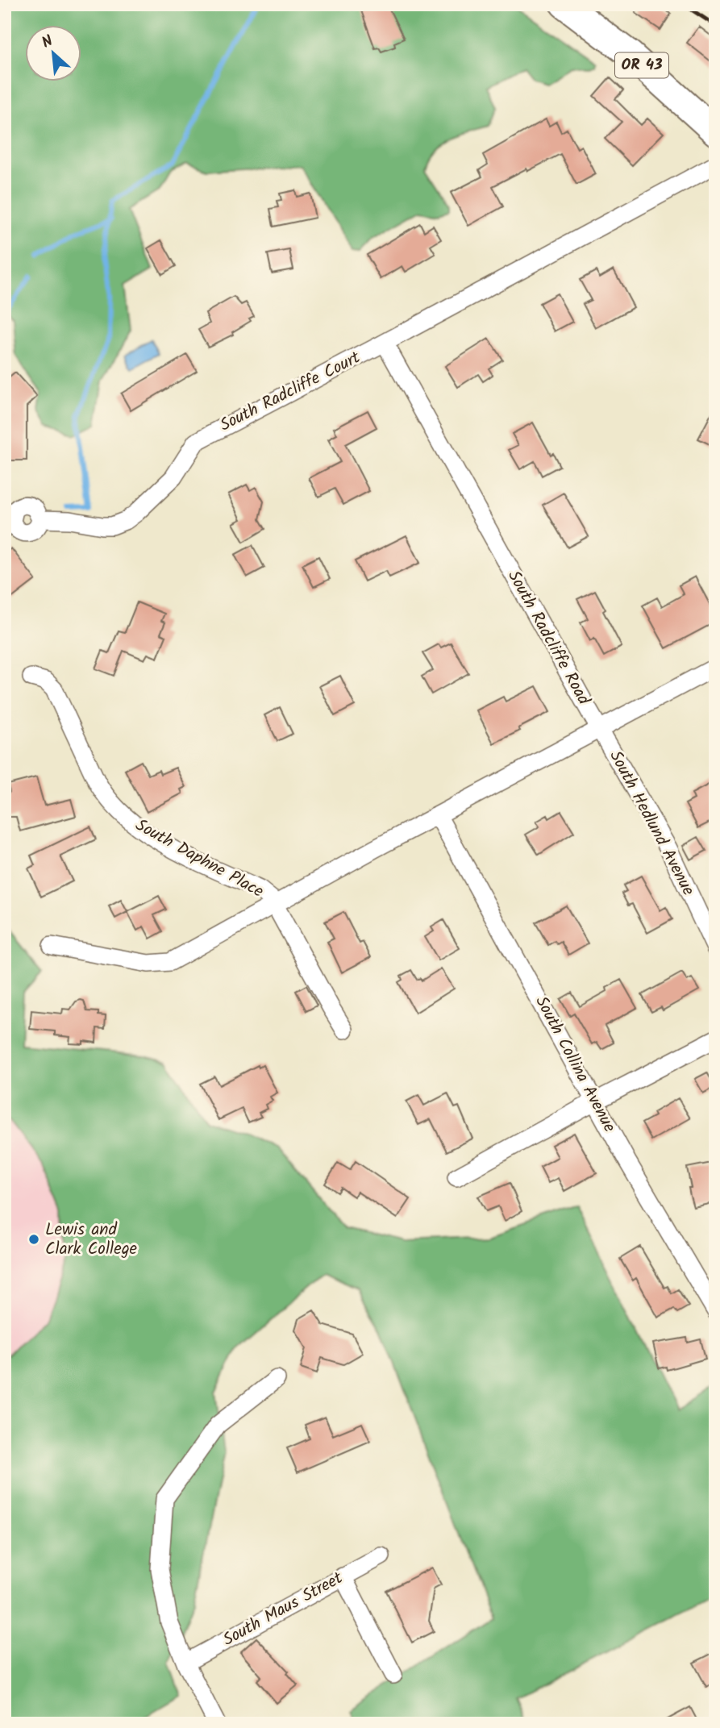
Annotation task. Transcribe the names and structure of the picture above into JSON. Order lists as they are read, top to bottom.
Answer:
{
  "streets": {
    "main road": ["OR 43"],
    "street": [
      "South Radcliffe Court",
      "South Radcliffe Road",
      "South Hedlund Avenue",
      "South Daphne Place",
      "South Collina Avenue",
      "South Maus Street"
    ]
  },
  "crossings": [
    ["South Radcliffe Court", "South Radcliffe Road"],
    ["South Radcliffe Road", "South Hedlund Avenue"]
  ],
  "places": ["Lewis and Clark College"],
  "north": "top left"
}
